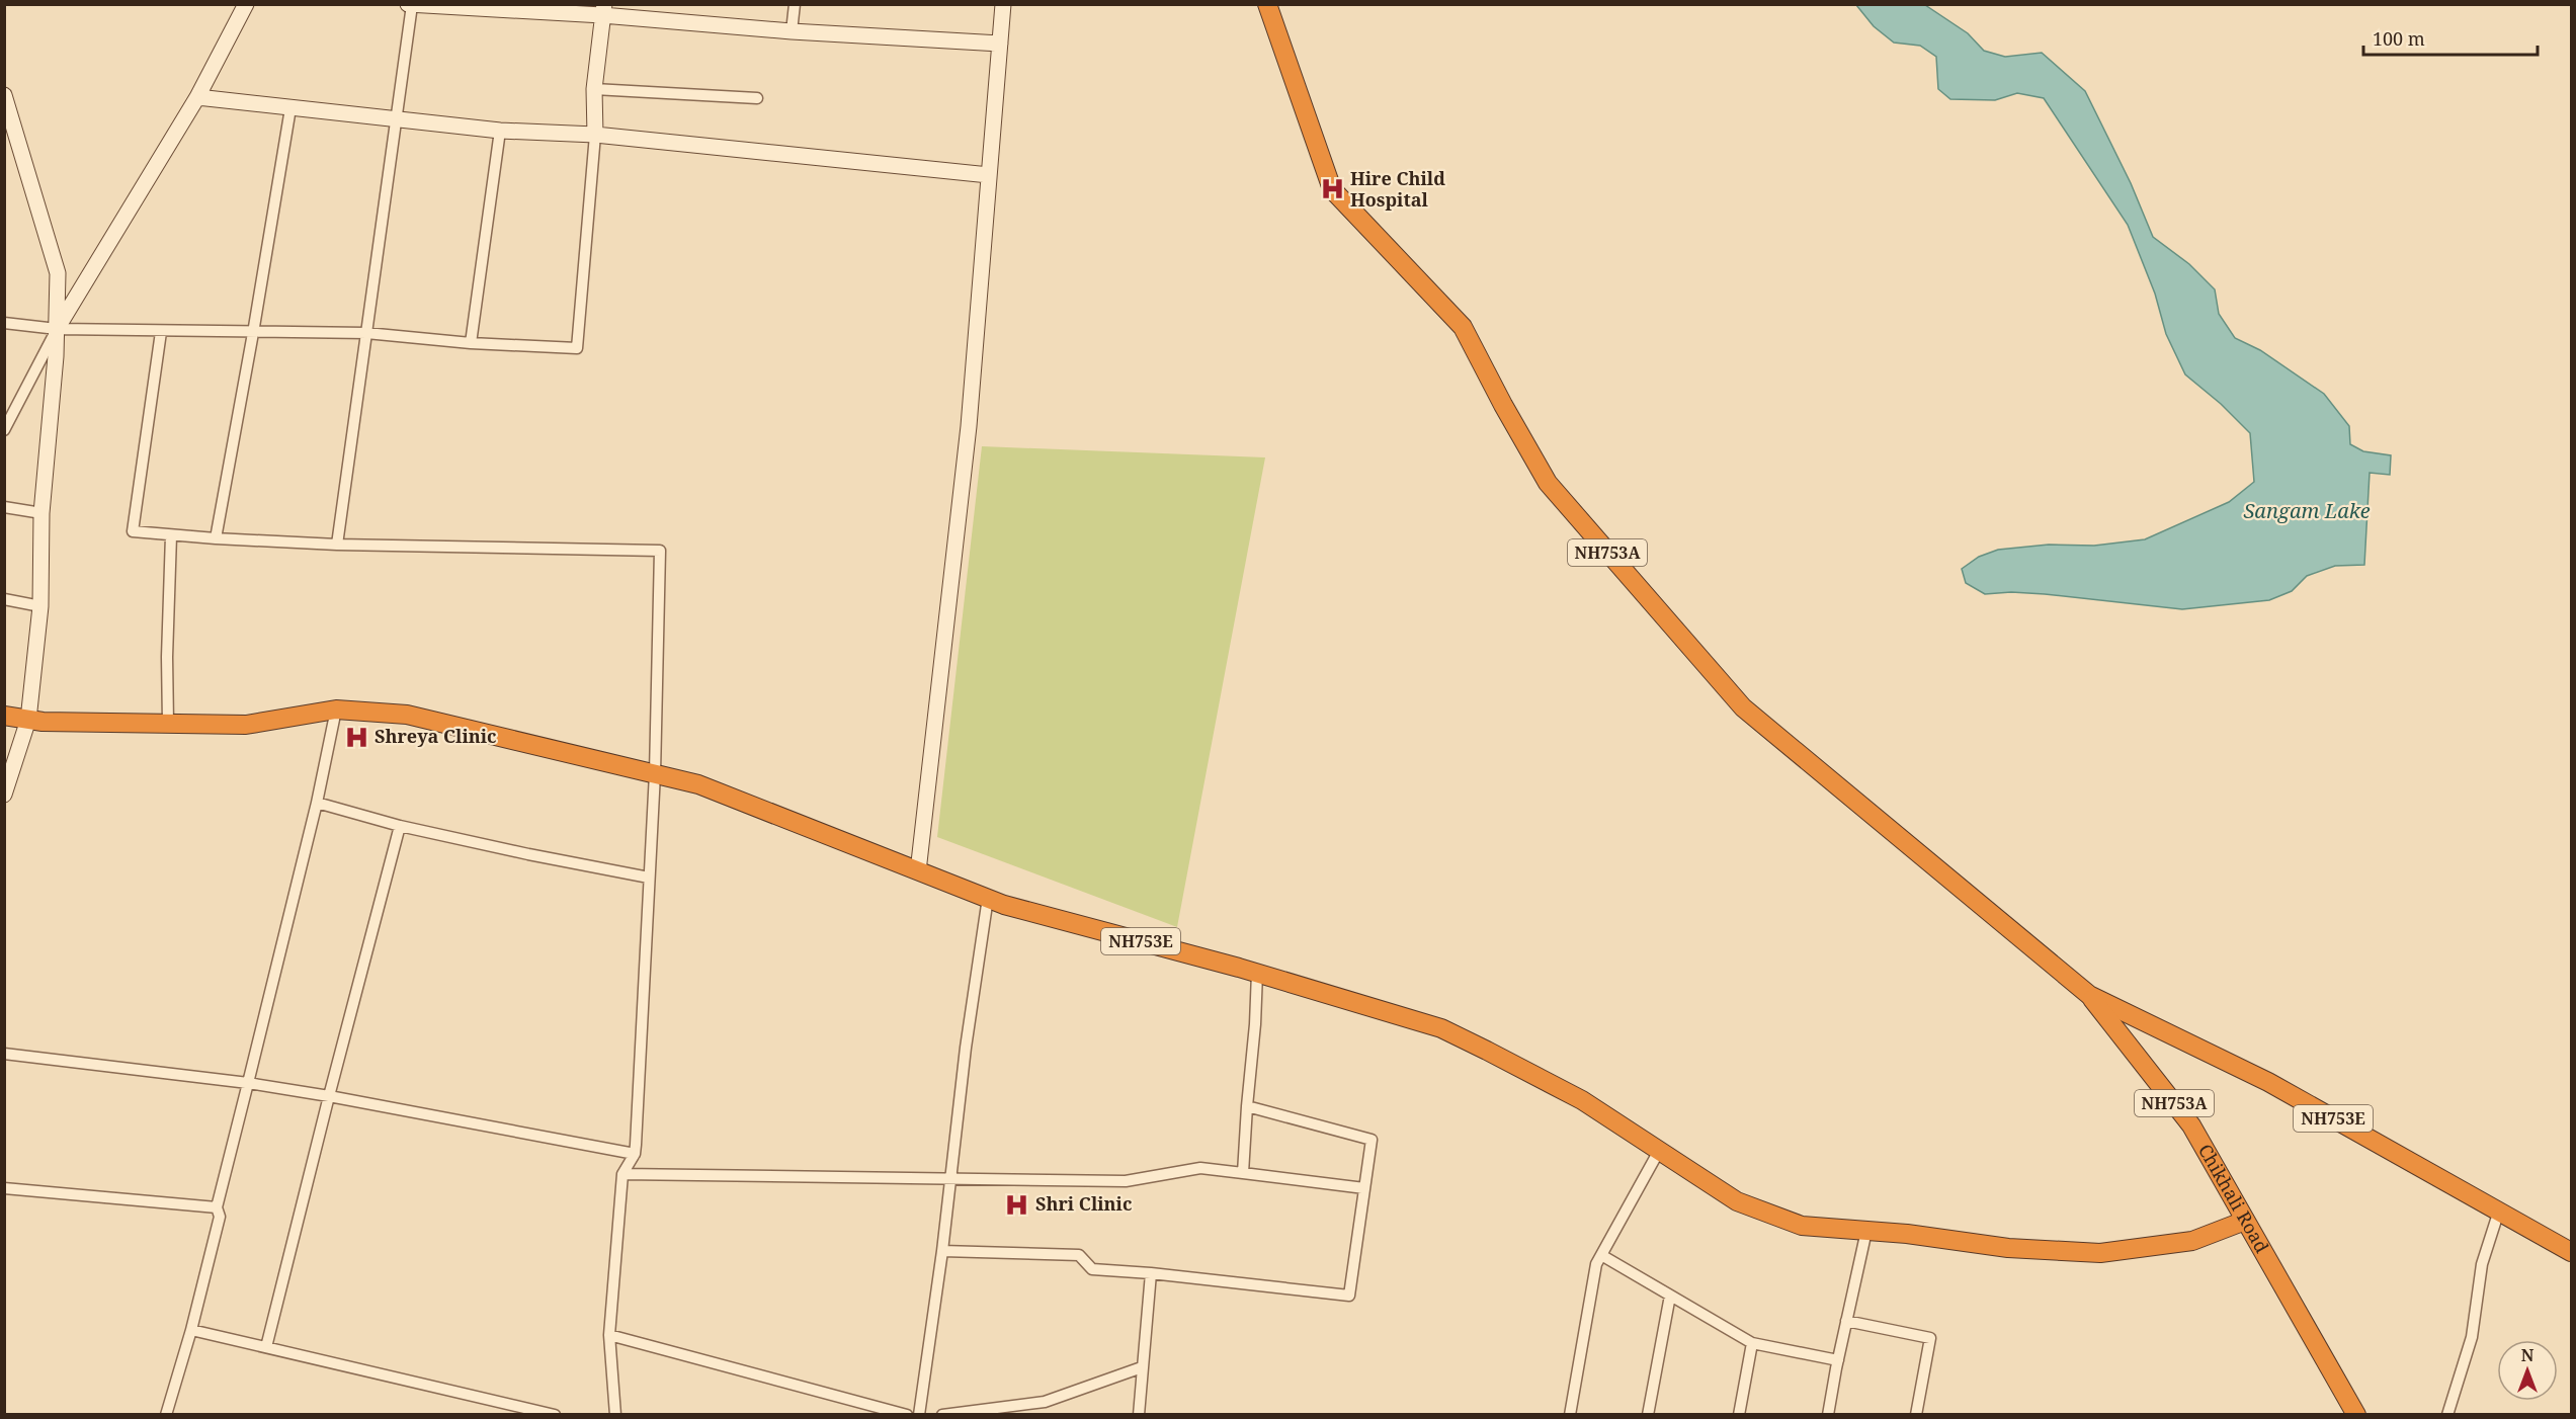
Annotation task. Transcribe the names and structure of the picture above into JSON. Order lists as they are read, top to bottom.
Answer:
{
  "streets": {
    "highway": ["NH753A", "NH753E", "Chikhali Road"]
  },
  "crossings": [
    ["NH753A", "NH753E"],
    ["NH753A", "Chikhali Road"],
    ["NH753E", "Chikhali Road"]
  ],
  "water": ["Sangam Lake"],
  "places": {
    "hospital": ["Hire Child Hospital", "Shreya Clinic", "Shri Clinic"]
  },
  "scale_bar": "100 m",
  "north": "top"
}
